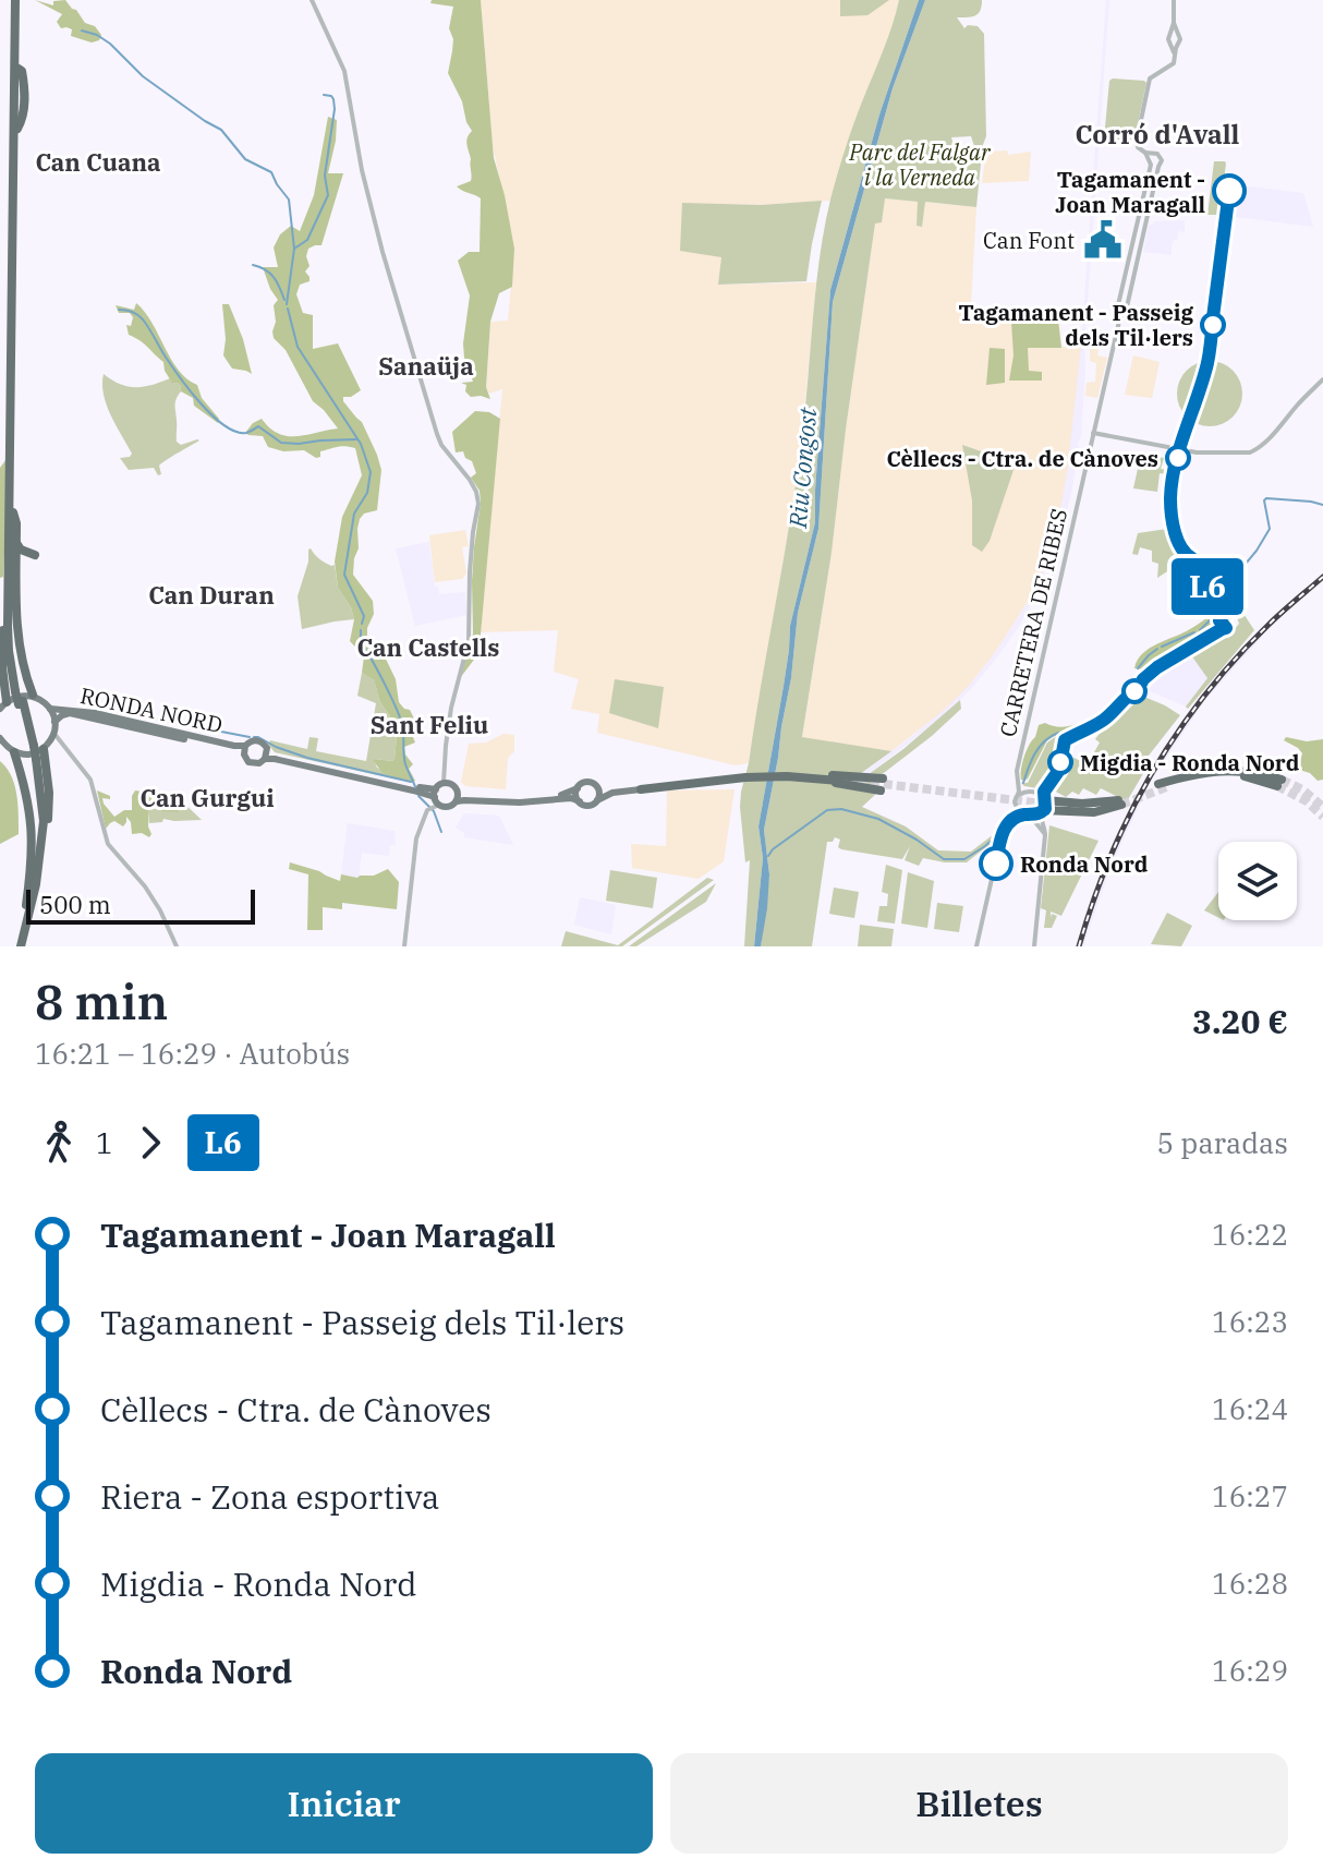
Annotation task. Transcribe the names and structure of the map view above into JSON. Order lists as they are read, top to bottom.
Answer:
{
  "streets": {
    "main road": ["RONDA NORD"],
    "street": ["CARRETERA DE RIBES"]
  },
  "districts": [
    "Corró d'Avall",
    "Can Cuana",
    "Sanaüja",
    "Can Duran",
    "Can Castells",
    "Sant Feliu",
    "Can Gurgui"
  ],
  "water": ["Riu Congost"],
  "parks": ["Parc del Falgar i la Verneda"],
  "places": {
    "other": [
      "Tagamanent - Joan Maragall",
      "Tagamanent - Passeig dels Til·lers",
      "Cèllecs - Ctra. de Cànoves",
      "Migdia - Ronda Nord",
      "Ronda Nord"
    ],
    "public building": ["Can Font"]
  },
  "lines": ["bus line L6"],
  "scale_bar": "500 m",
  "page": {
    "on_map": "L6",
    "scale": "500 m",
    "heading": ["8 min", "16:21 – 16:29 · Autobús", "3.20 €"],
    "legs": ["1", "L6", "5 paradas"],
    "list": [
      {
        "name": "Tagamanent - Joan Maragall",
        "value": "16:22"
      },
      {
        "name": "Tagamanent - Passeig dels Til·lers",
        "value": "16:23"
      },
      {
        "name": "Cèllecs - Ctra. de Cànoves",
        "value": "16:24"
      },
      {
        "name": "Riera - Zona esportiva",
        "value": "16:27"
      },
      {
        "name": "Migdia - Ronda Nord",
        "value": "16:28"
      },
      {
        "name": "Ronda Nord",
        "value": "16:29"
      }
    ],
    "buttons": ["Iniciar", "Billetes"]
  }
}
